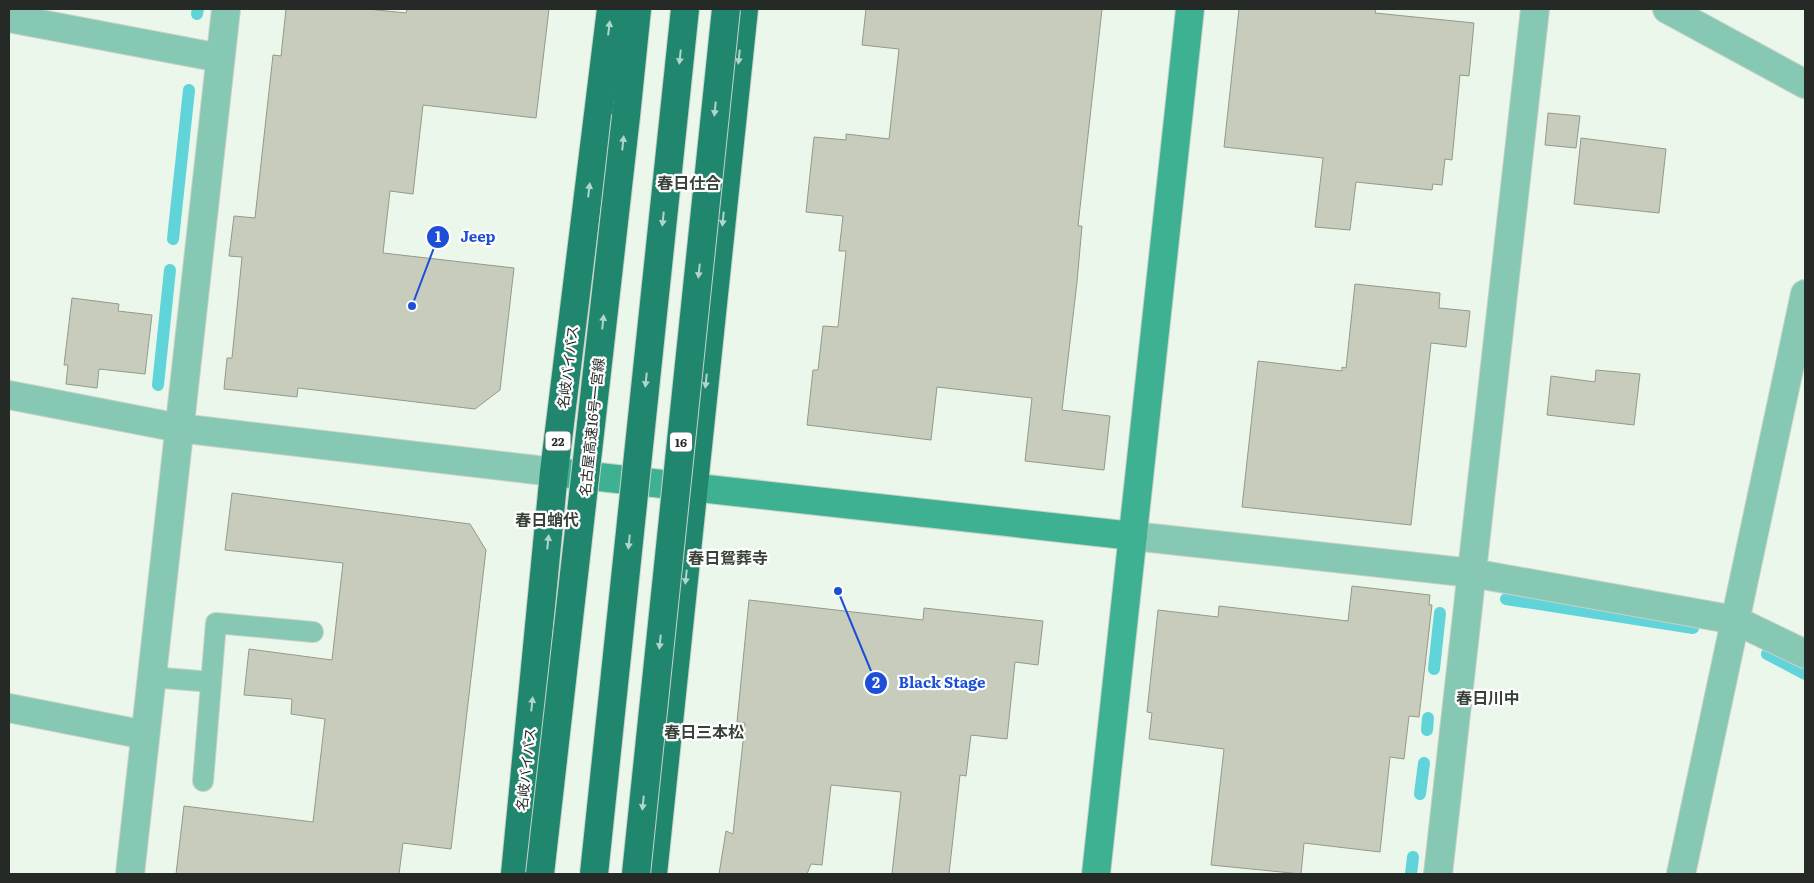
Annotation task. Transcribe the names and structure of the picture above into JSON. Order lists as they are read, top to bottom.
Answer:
{
  "streets": {
    "highway": ["名岐バイパス", "名古屋高速16号一宮線", "16"]
  },
  "districts": [
    "春日仕合",
    "春日蛸代",
    "春日鴛葬寺",
    "春日川中",
    "春日三本松"
  ],
  "places": ["Jeep", "Black Stage"]
}
